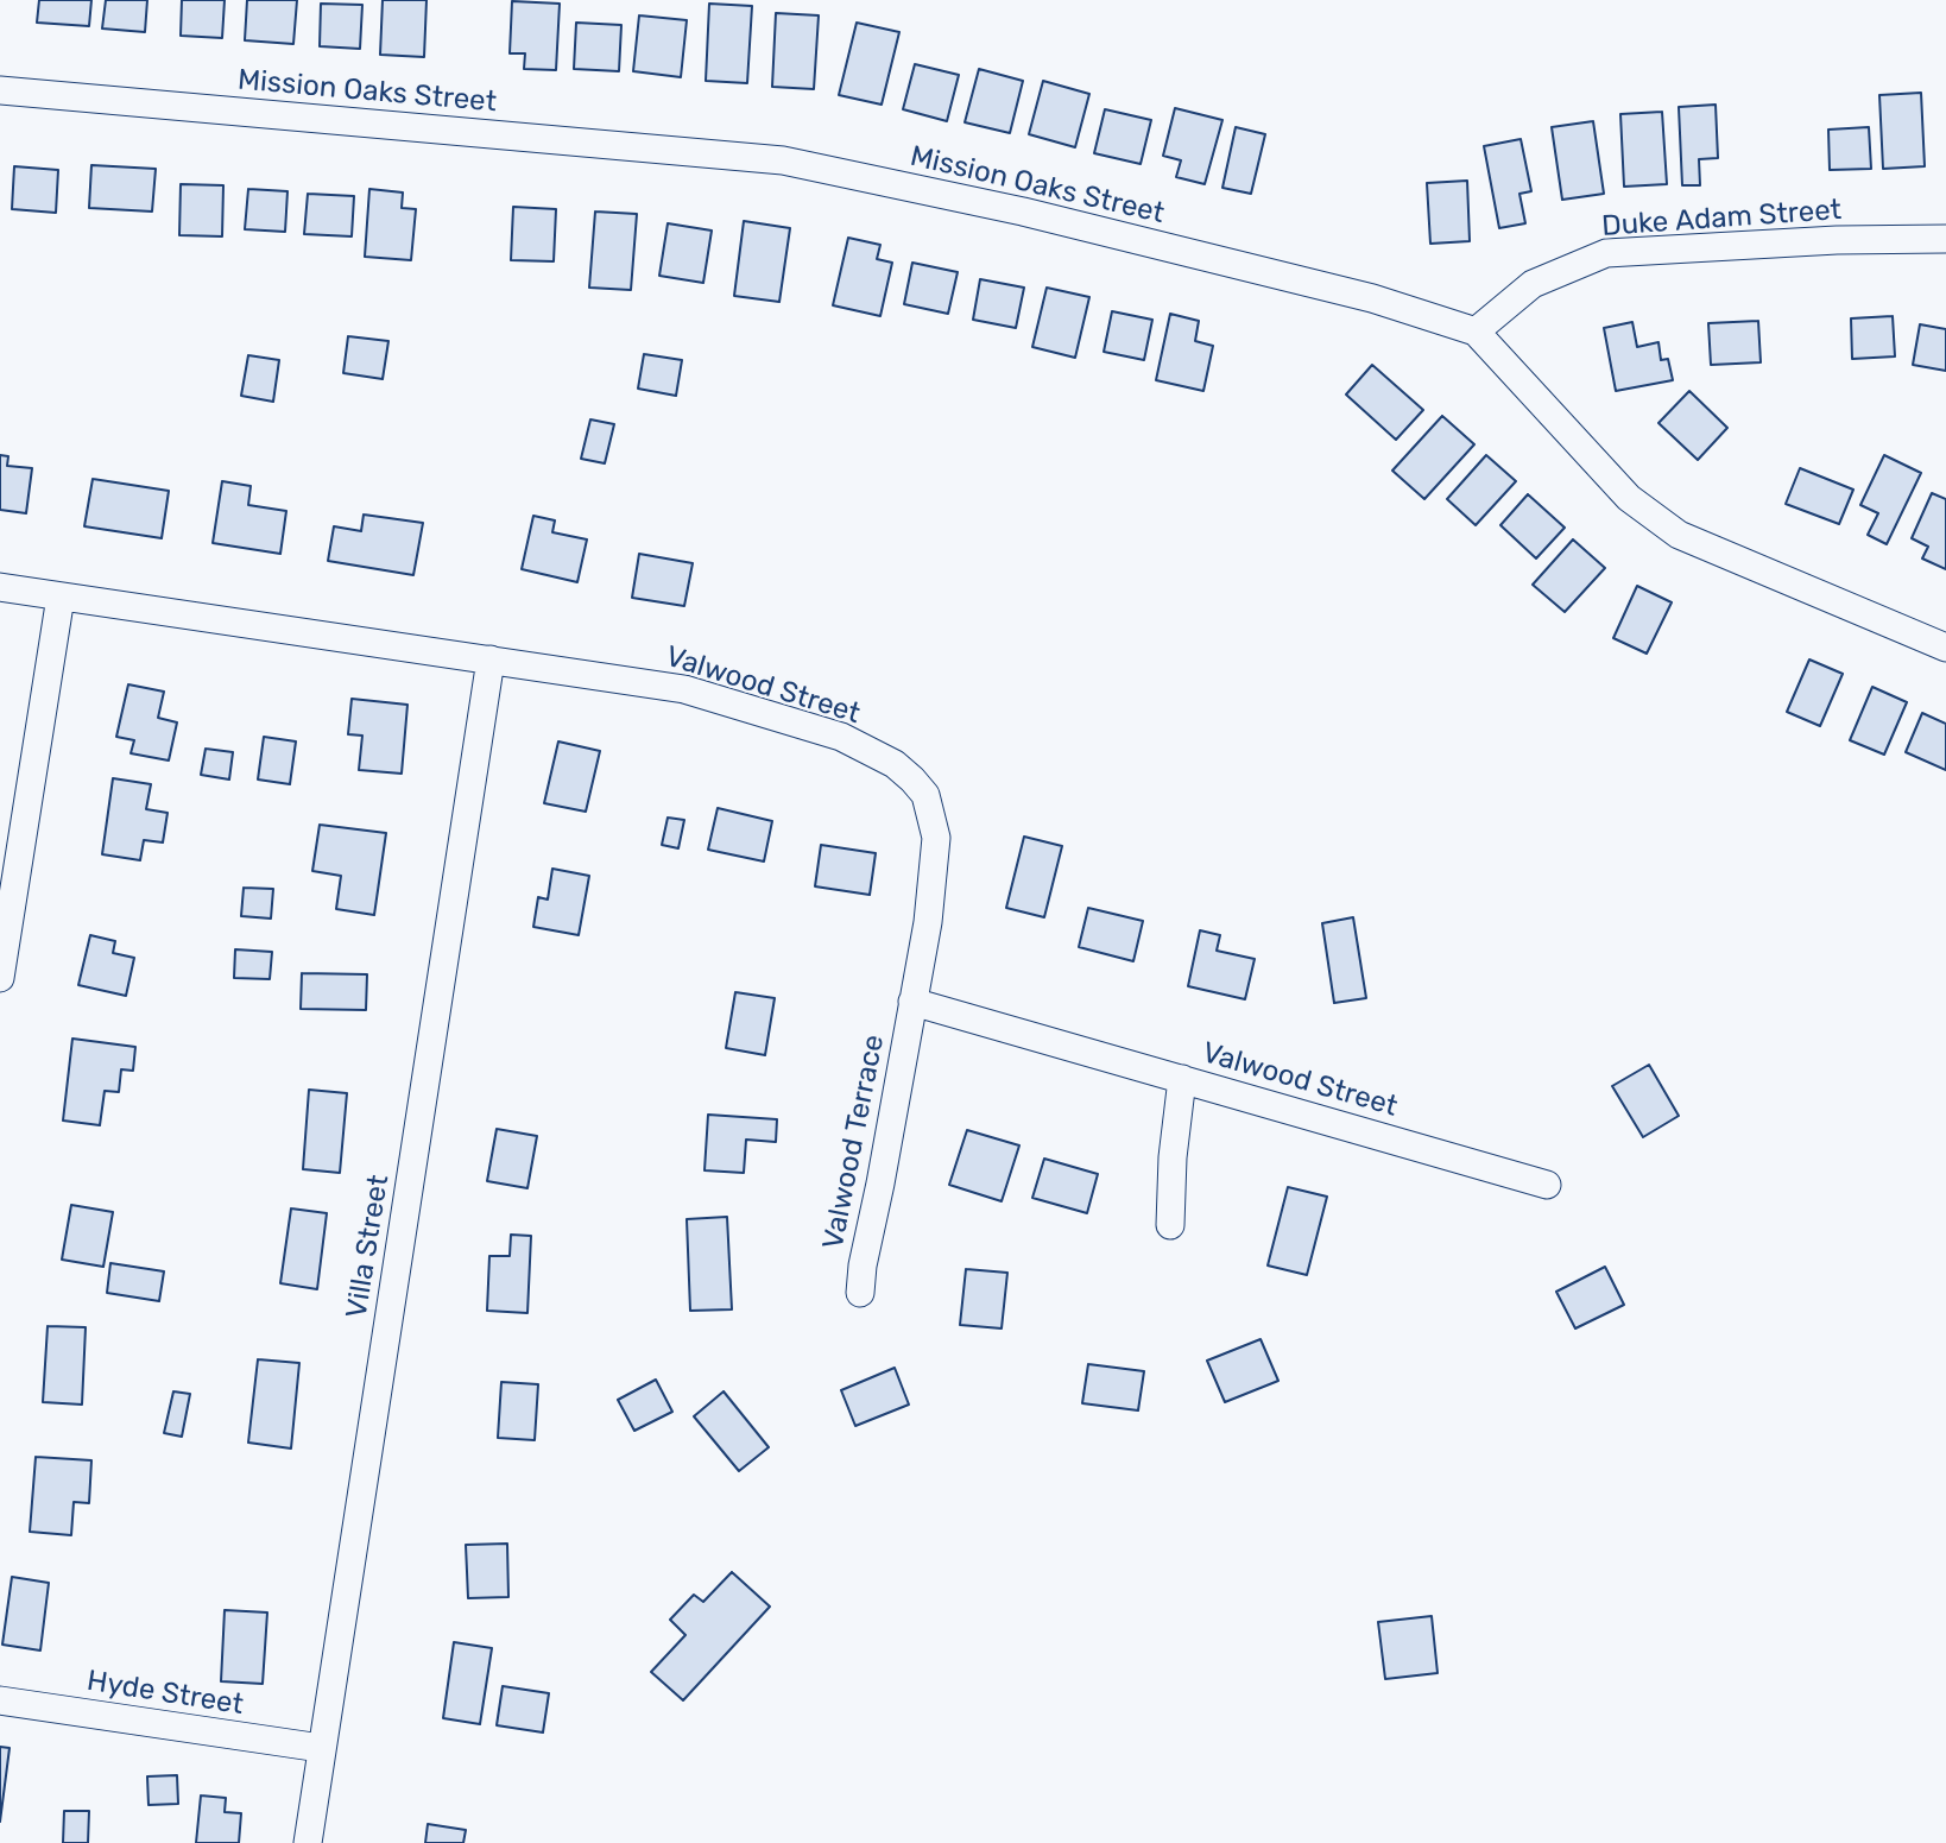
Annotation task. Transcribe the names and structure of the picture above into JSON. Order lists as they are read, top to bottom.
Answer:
{
  "streets": {
    "street": [
      "Mission Oaks Street",
      "Duke Adam Street",
      "Valwood Street",
      "Valwood Terrace",
      "Villa Street",
      "Hyde Street"
    ]
  },
  "crossings": [
    ["Mission Oaks Street", "Duke Adam Street"],
    ["Valwood Street", "Valwood Terrace"],
    ["Valwood Street", "Villa Street"],
    ["Villa Street", "Hyde Street"]
  ]
}
